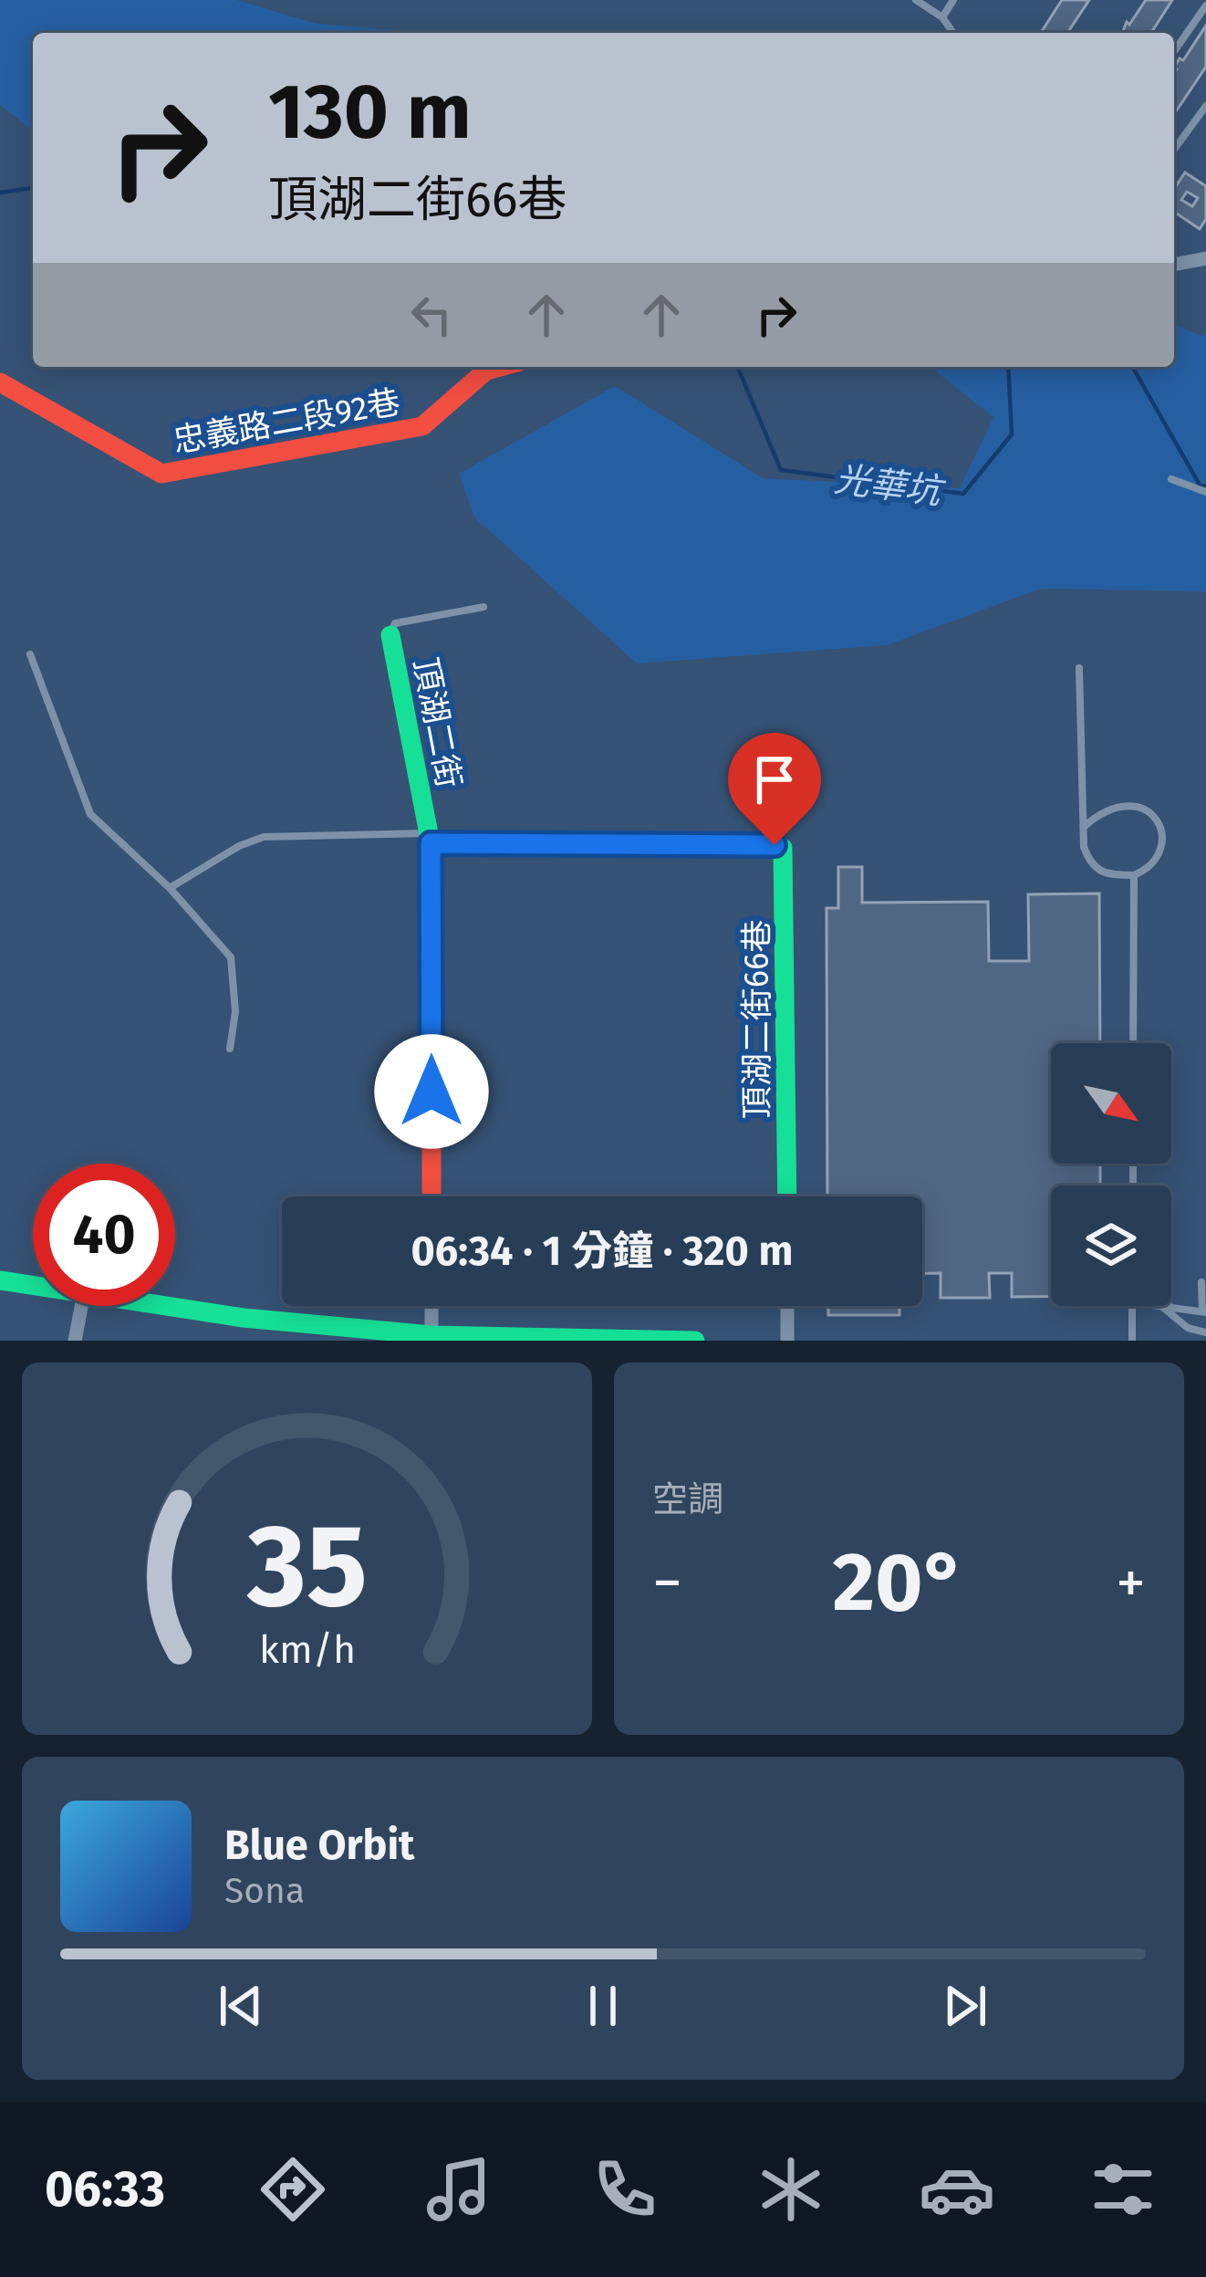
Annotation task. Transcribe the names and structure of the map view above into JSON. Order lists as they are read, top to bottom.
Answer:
{
  "streets": {
    "street": ["忠義路二段92巷", "頂湖二街", "頂湖二街66巷"]
  },
  "crossings": [
    ["頂湖二街", "頂湖二街66巷"]
  ],
  "water": ["光華坑"],
  "north": "bottom right",
  "page": {
    "turn": ["130 m", "頂湖二街66巷"],
    "limit": "40",
    "trip": "06:34 · 1 分鐘 · 320 m",
    "tile": "空調",
    "heat": ["−", "20°", "+"],
    "song": ["Blue Orbit", "Sona"],
    "tabs": "06:33",
    "gauge": ["35", "km/h"]
  }
}
